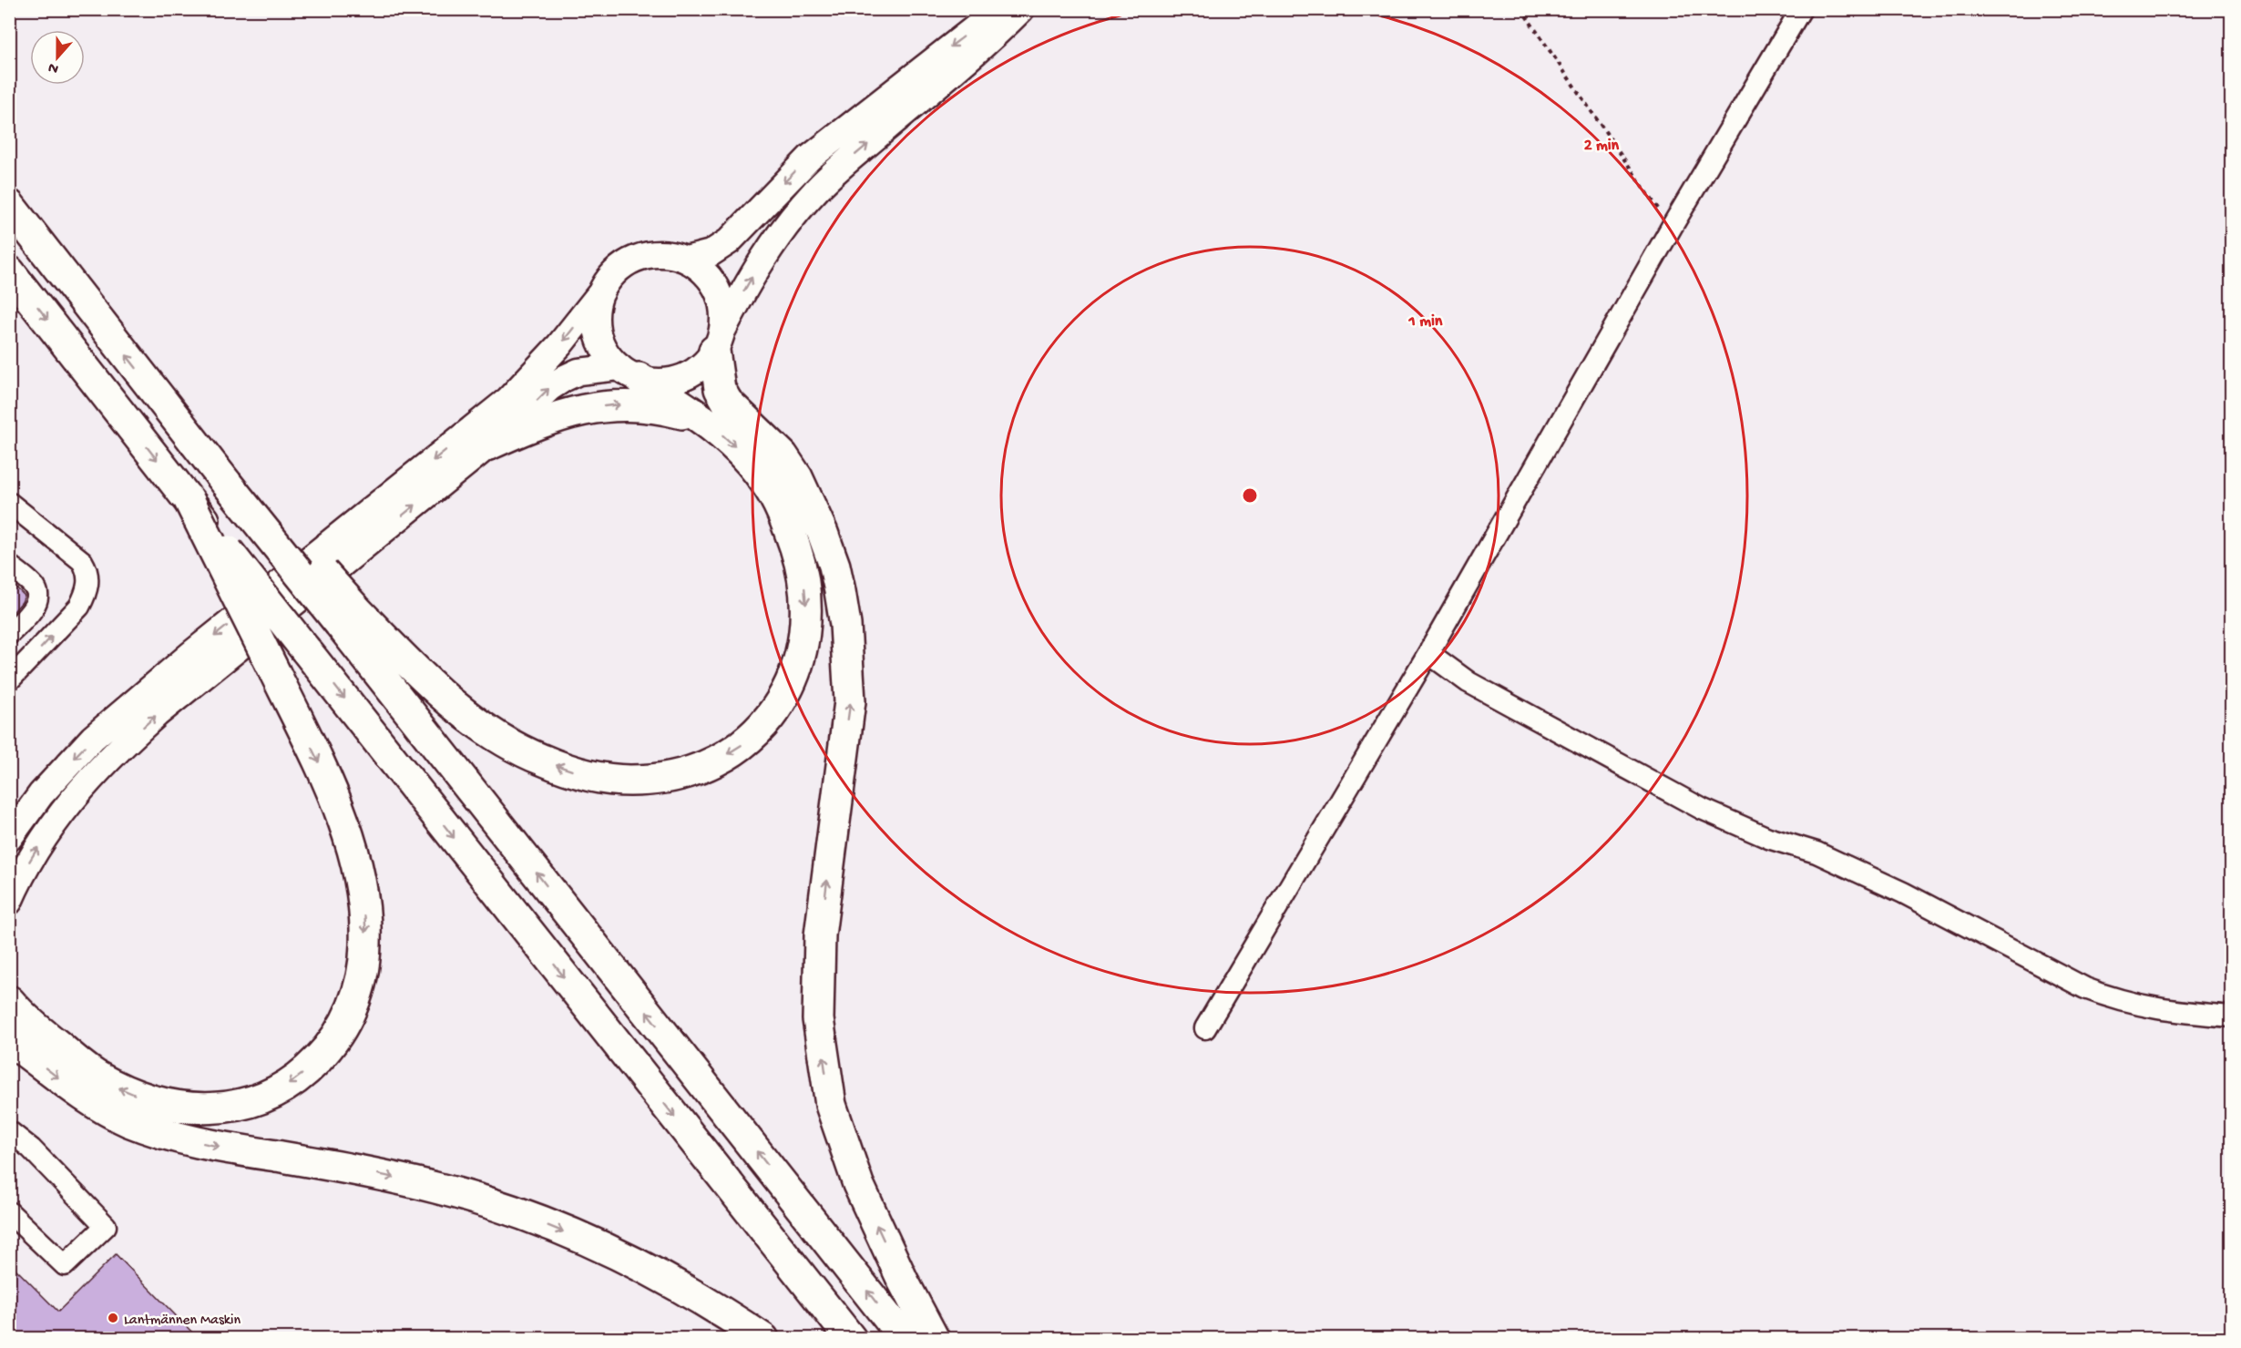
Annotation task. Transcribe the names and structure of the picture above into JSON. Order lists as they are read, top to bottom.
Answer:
{
  "places": ["Lantmännen Maskin"],
  "north": "bottom",
  "rings": ["2 min", "1 min"]
}
